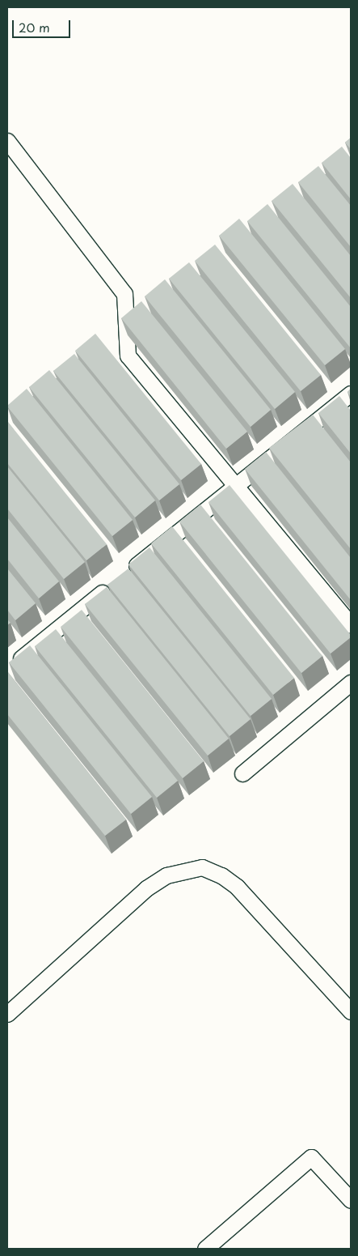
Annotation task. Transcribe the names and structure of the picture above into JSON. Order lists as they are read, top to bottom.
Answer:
{
  "scale_bar": "20 m"
}
